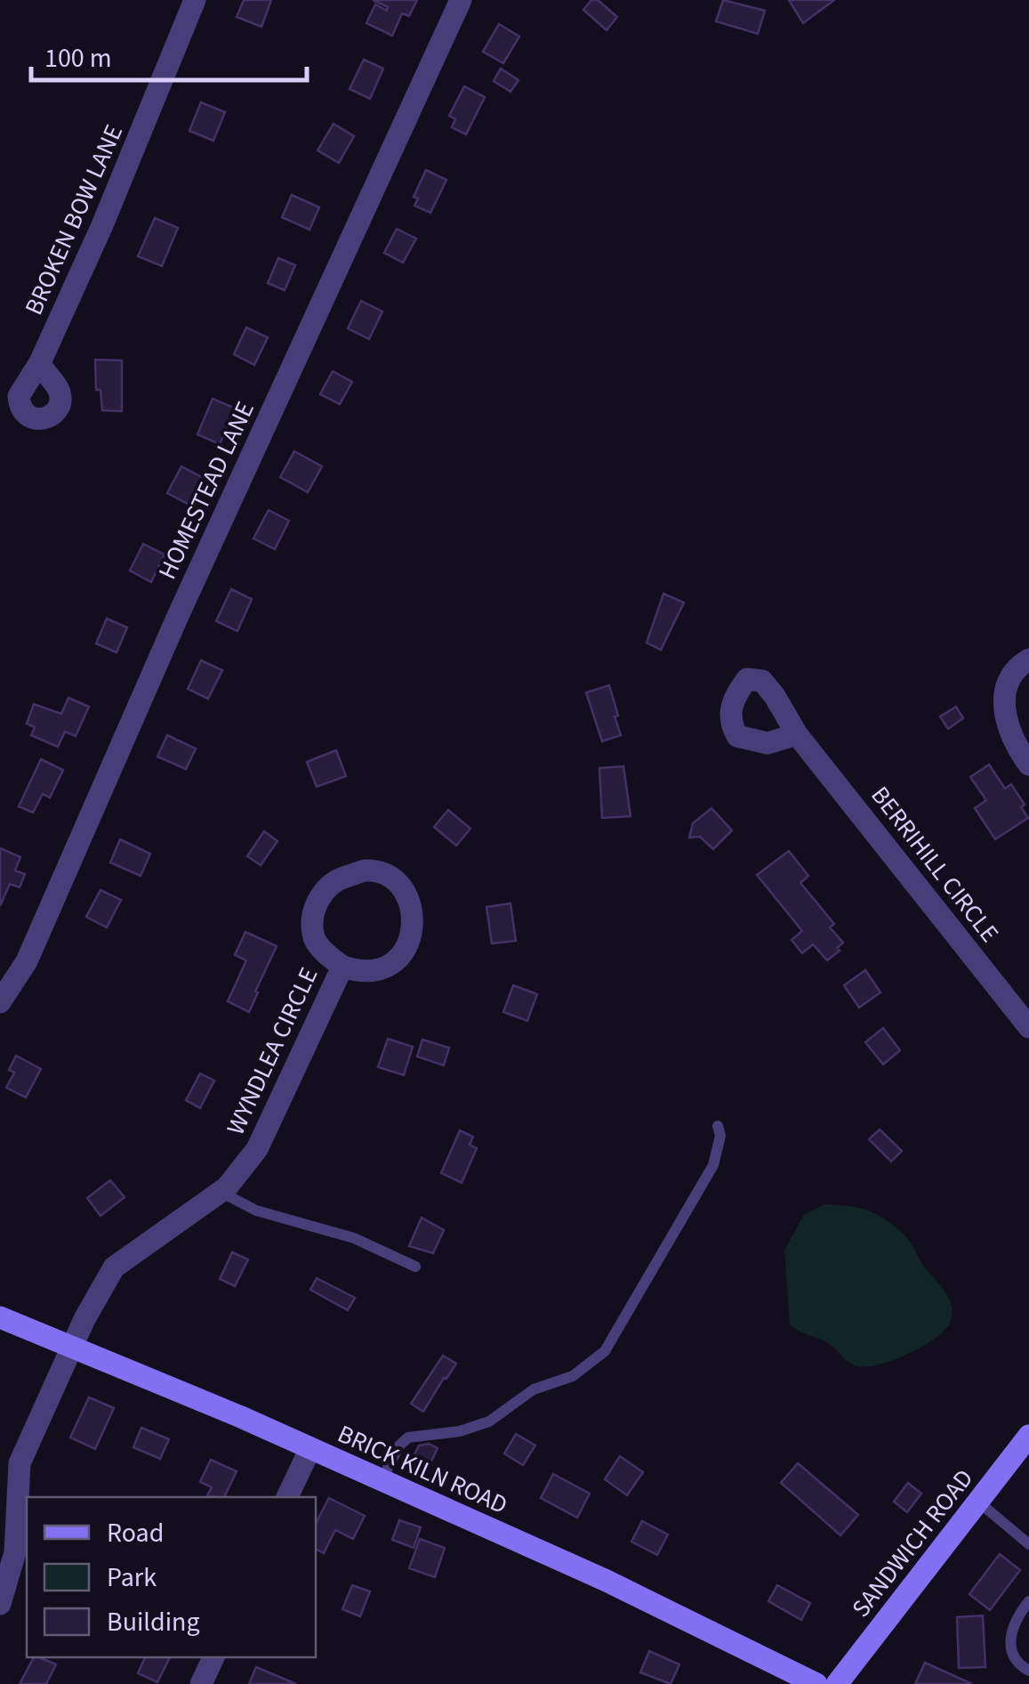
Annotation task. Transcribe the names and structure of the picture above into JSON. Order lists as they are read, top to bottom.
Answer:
{
  "streets": {
    "main road": ["BRICK KILN ROAD", "SANDWICH ROAD"],
    "street": [
      "BROKEN BOW LANE",
      "HOMESTEAD LANE",
      "BERRIHILL CIRCLE",
      "WYNDLEA CIRCLE"
    ]
  },
  "crossings": [
    ["WYNDLEA CIRCLE", "BRICK KILN ROAD"]
  ],
  "legend": ["Road", "Park", "Building"],
  "scale_bar": "100 m"
}
